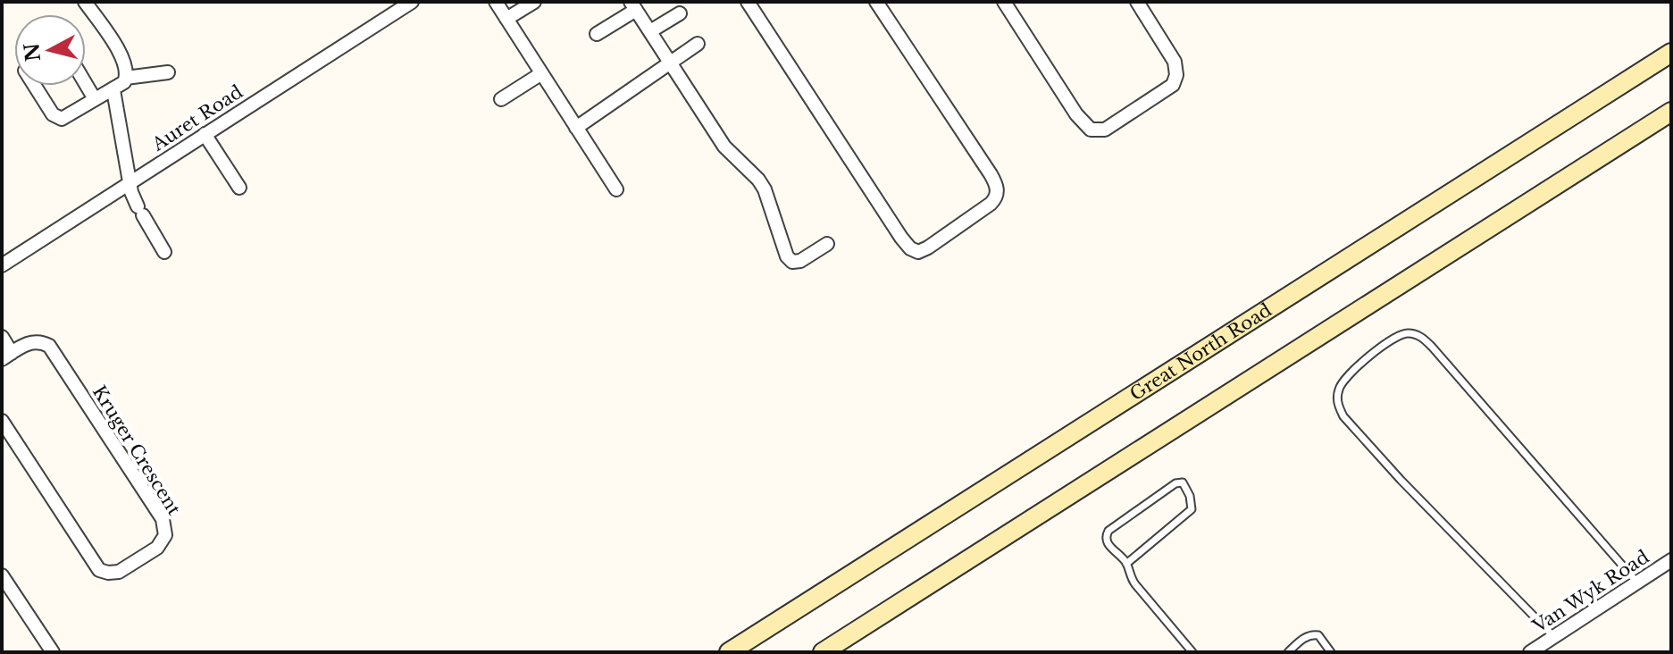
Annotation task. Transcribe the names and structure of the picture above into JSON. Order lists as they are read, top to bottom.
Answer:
{
  "streets": {
    "main road": ["Great North Road"],
    "street": ["Auret Road", "Kruger Crescent", "Van Wyk Road"]
  },
  "north": "left"
}
